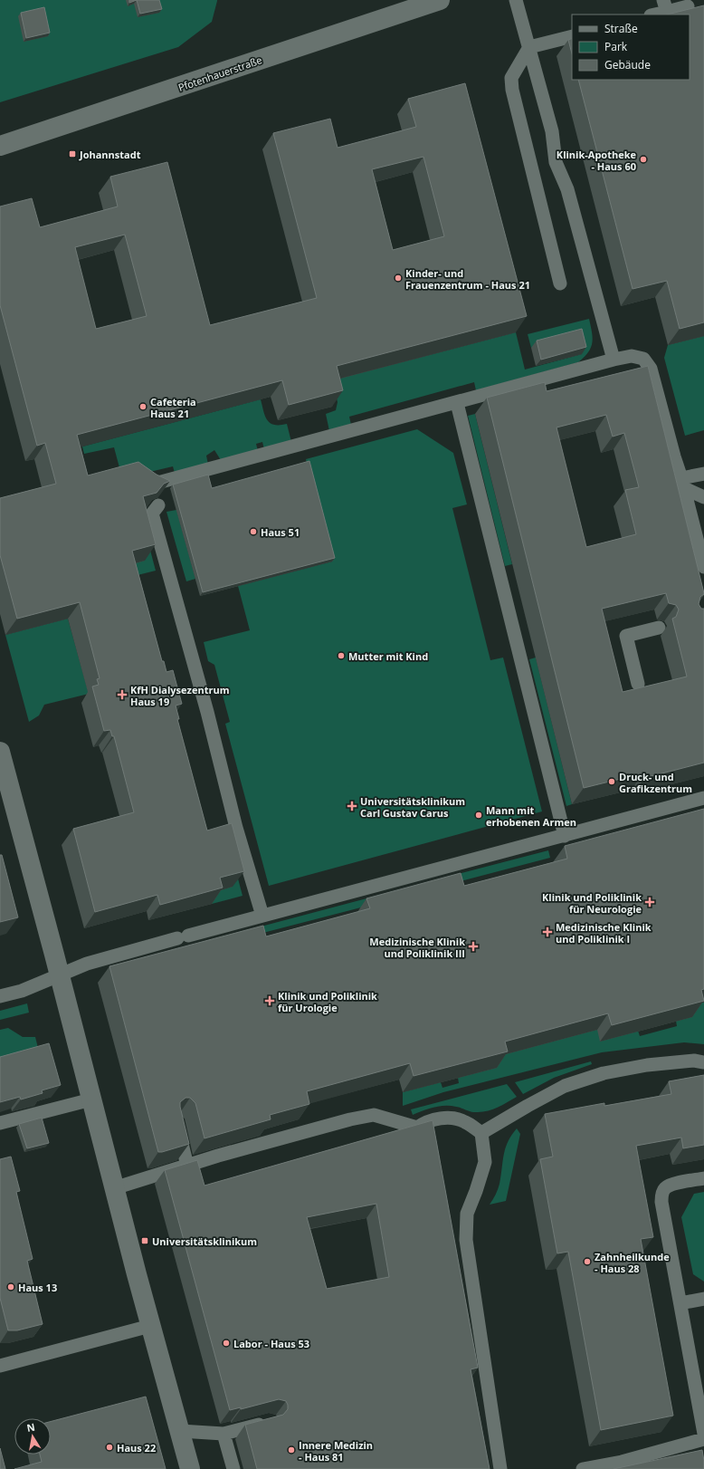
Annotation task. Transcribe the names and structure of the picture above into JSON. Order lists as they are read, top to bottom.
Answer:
{
  "streets": {
    "street": ["Pfotenhauerstraße"]
  },
  "places": {
    "transit": ["Johannstadt", "Universitätsklinikum"],
    "other": [
      "Klinik-Apotheke - Haus 60",
      "Kinder- und Frauenzentrum - Haus 21",
      "Cafeteria Haus 21",
      "Haus 51",
      "Mutter mit Kind",
      "Druck- und Grafikzentrum",
      "Mann mit erhobenen Armen",
      "Zahnheilkunde - Haus 28",
      "Haus 13",
      "Labor - Haus 53",
      "Haus 22",
      "Innere Medizin - Haus 81"
    ],
    "health": [
      "KfH Dialysezentrum Haus 19",
      "Universitätsklinikum Carl Gustav Carus",
      "Klinik und Poliklinik für Neurologie",
      "Medizinische Klinik und Poliklinik I",
      "Medizinische Klinik und Poliklinik III",
      "Klinik und Poliklinik für Urologie"
    ]
  },
  "legend": ["Straße", "Park", "Gebäude"],
  "north": "top"
}
